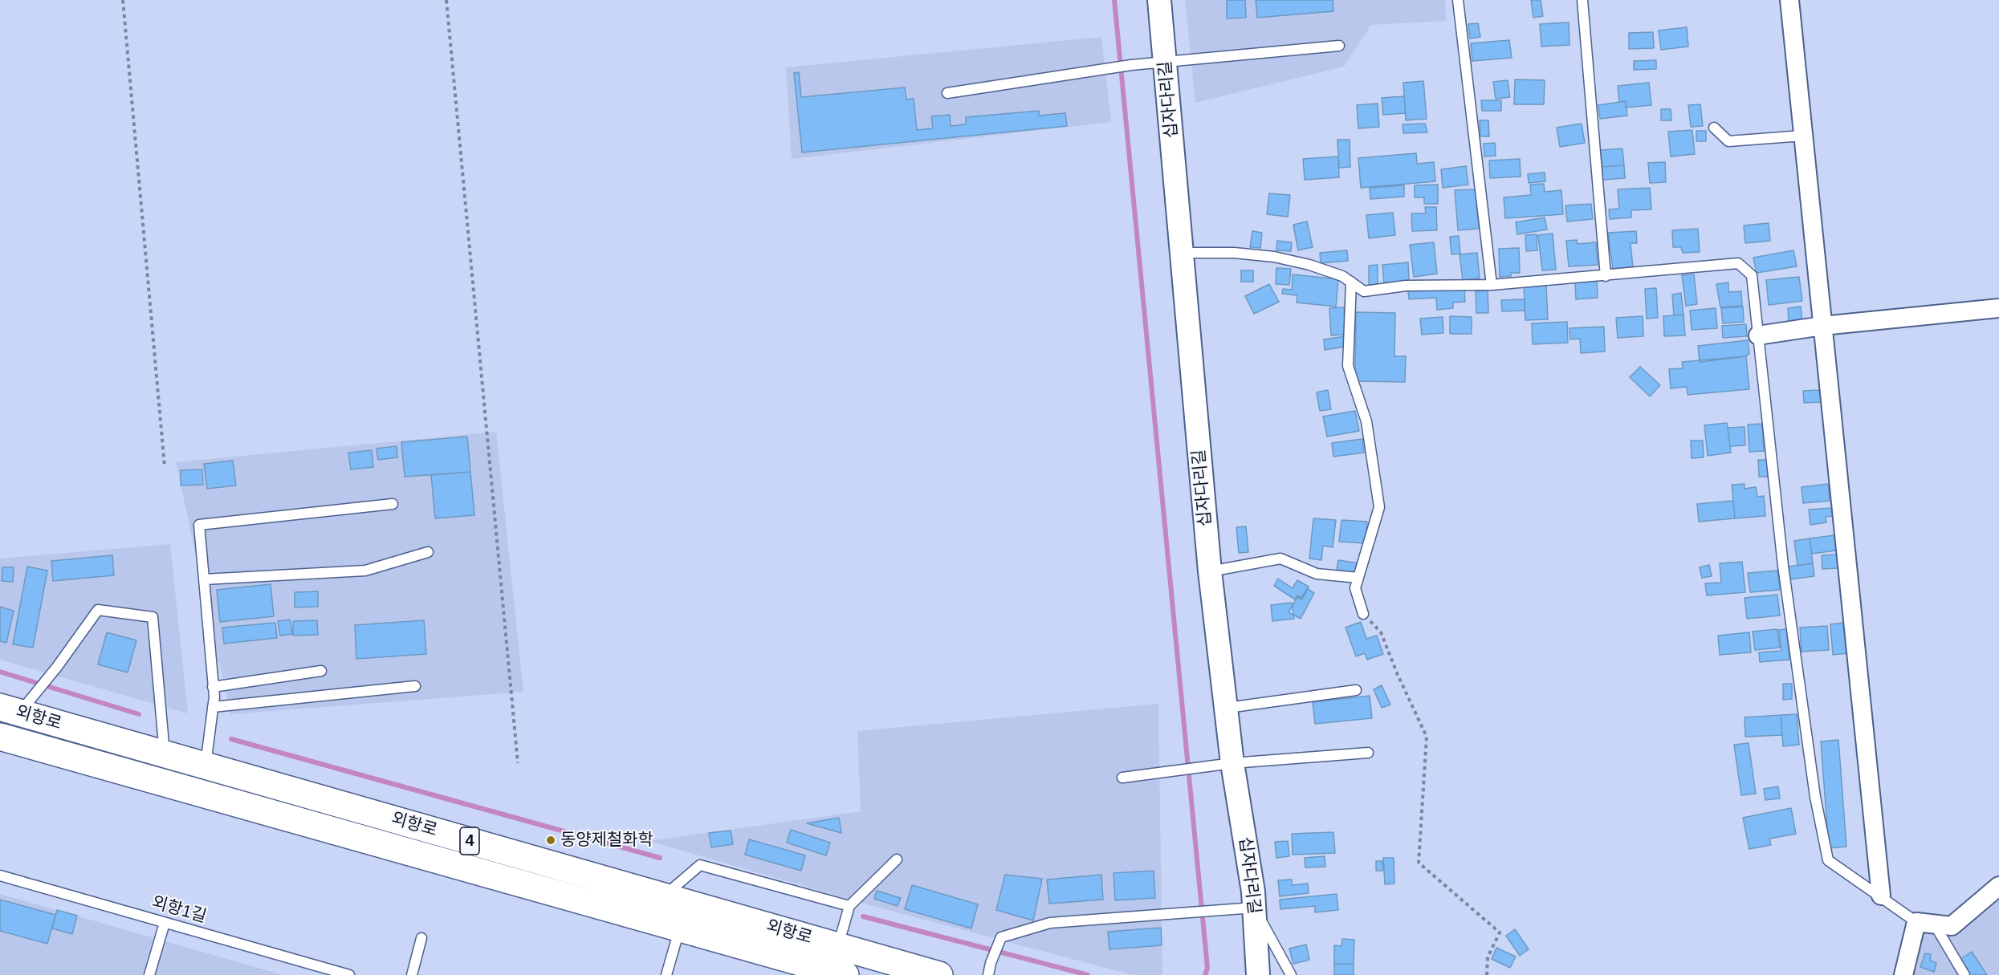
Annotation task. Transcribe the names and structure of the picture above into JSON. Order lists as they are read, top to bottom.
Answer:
{
  "streets": {
    "main road": ["외항로", "4"],
    "street": ["십자다리길"],
    "lane": ["외항1길"]
  },
  "places": ["동양제철화학"]
}
